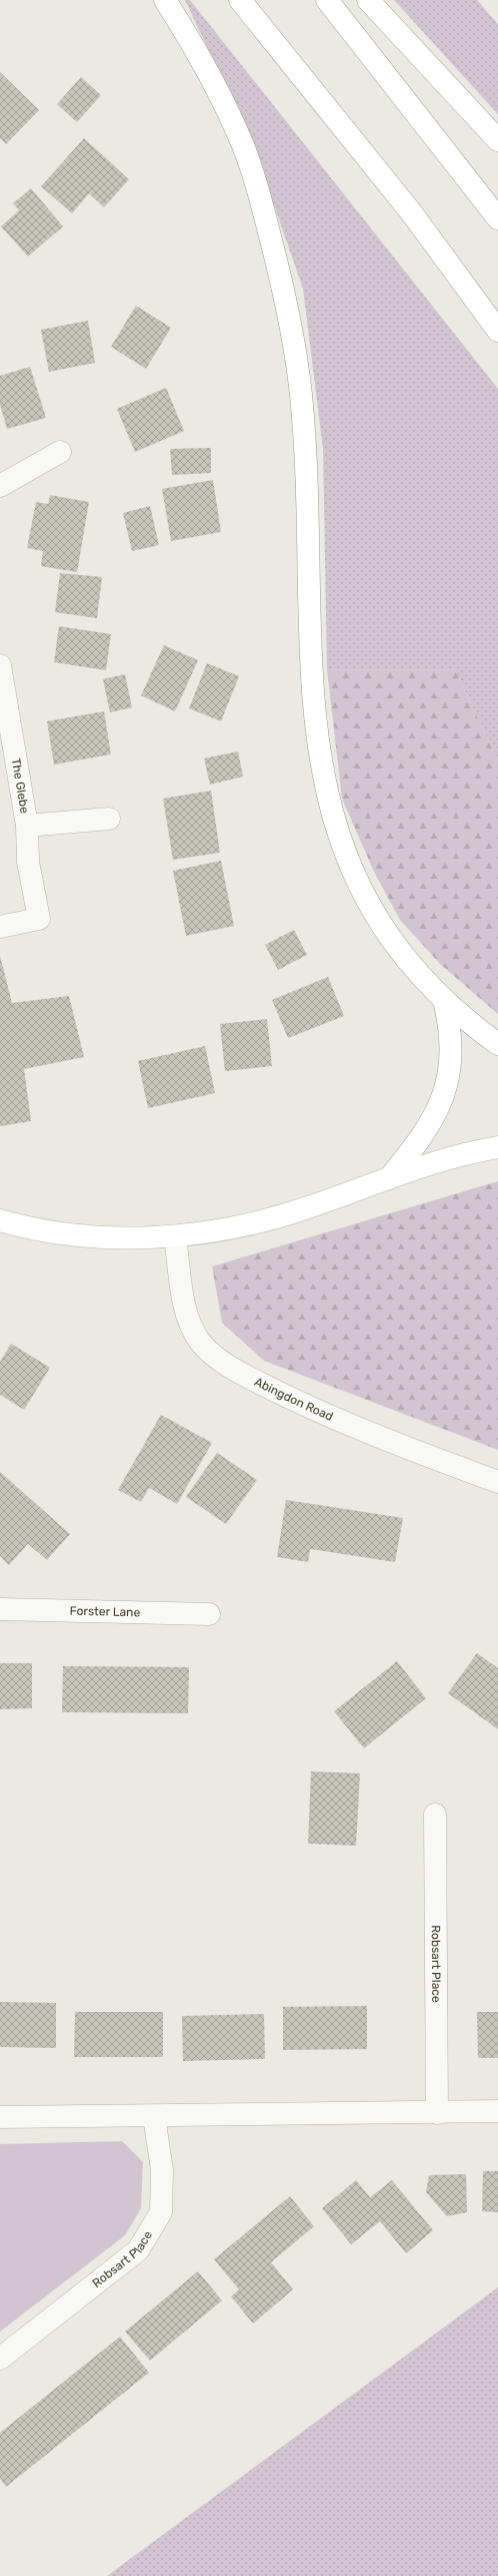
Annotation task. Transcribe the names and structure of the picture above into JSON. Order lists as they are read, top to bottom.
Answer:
{
  "streets": {
    "street": [
      "The Glebe",
      "Abingdon Road",
      "Forster Lane",
      "Robsart Place"
    ]
  }
}
